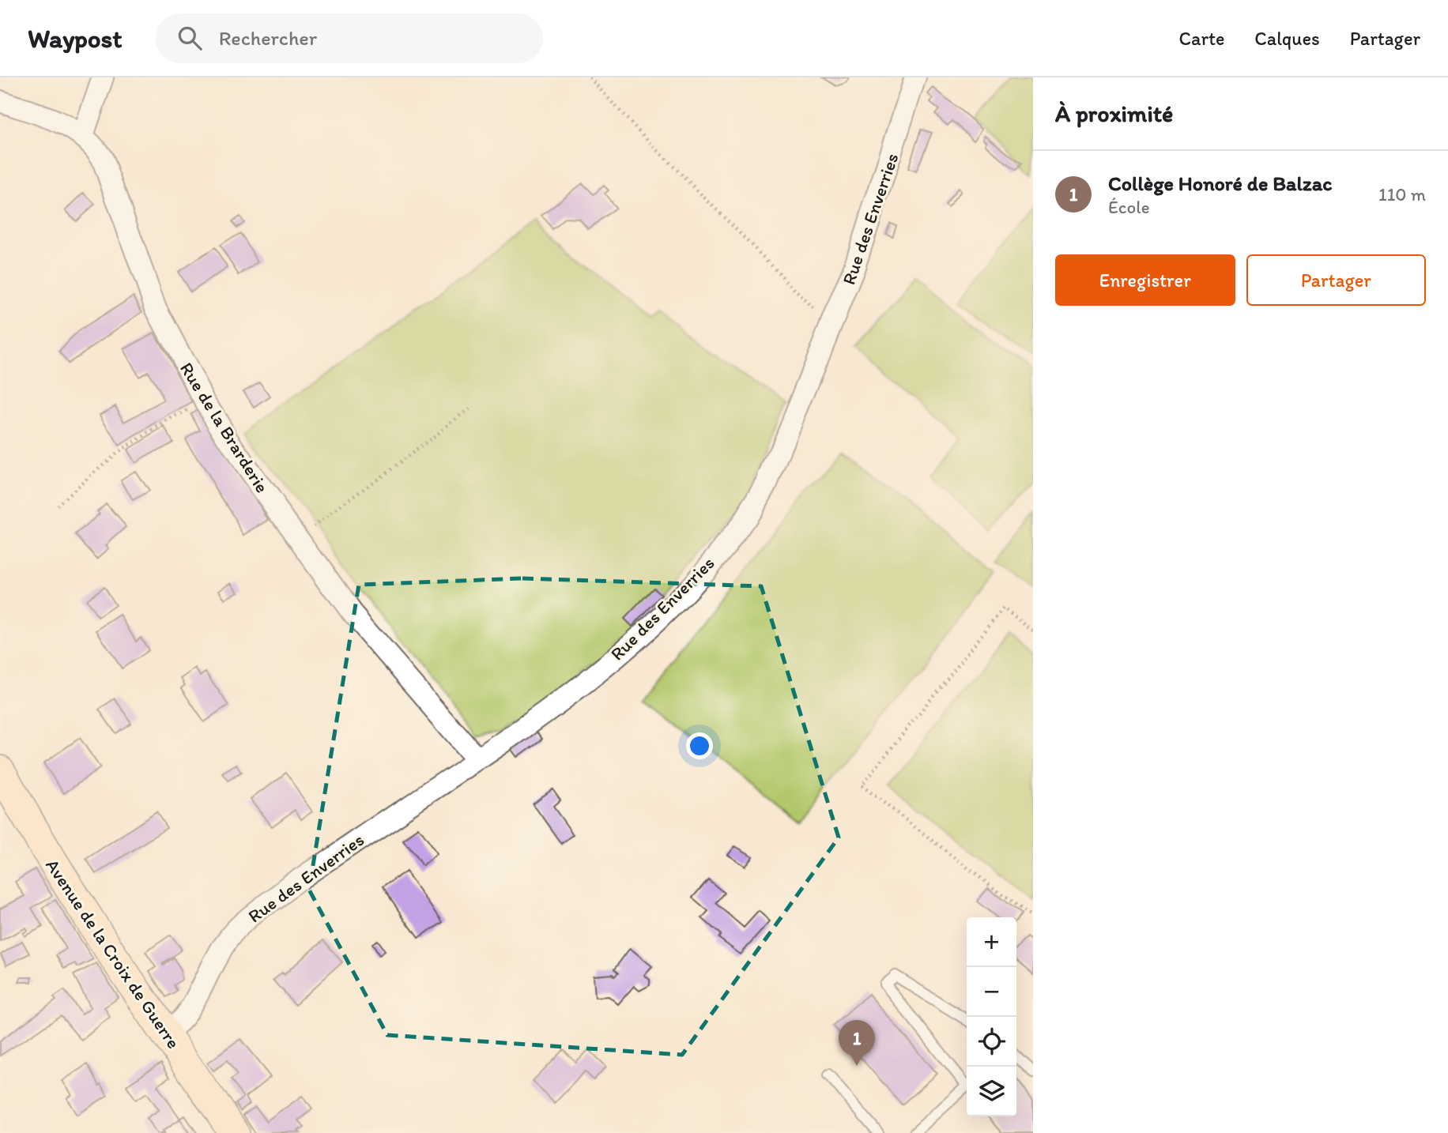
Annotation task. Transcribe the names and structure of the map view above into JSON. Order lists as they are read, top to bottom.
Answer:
{
  "streets": {
    "street": ["Rue des Enverries", "Rue de la Brarderie", "Avenue de la Croix de Guerre"]
  },
  "crossings": [
    ["Rue des Enverries", "Rue de la Brarderie"],
    ["Rue des Enverries", "Avenue de la Croix de Guerre"]
  ],
  "page": {
    "header": "Waypost",
    "search": "Rechercher",
    "nav": ["Carte", "Calques", "Partager"],
    "heading": "À proximité",
    "list": [
      {
        "mark": "1",
        "name": "Collège Honoré de Balzac",
        "note": "École",
        "value": "110 m"
      }
    ],
    "buttons": ["Enregistrer", "Partager"],
    "map_buttons": ["+", "−"],
    "pins": "1"
  }
}
